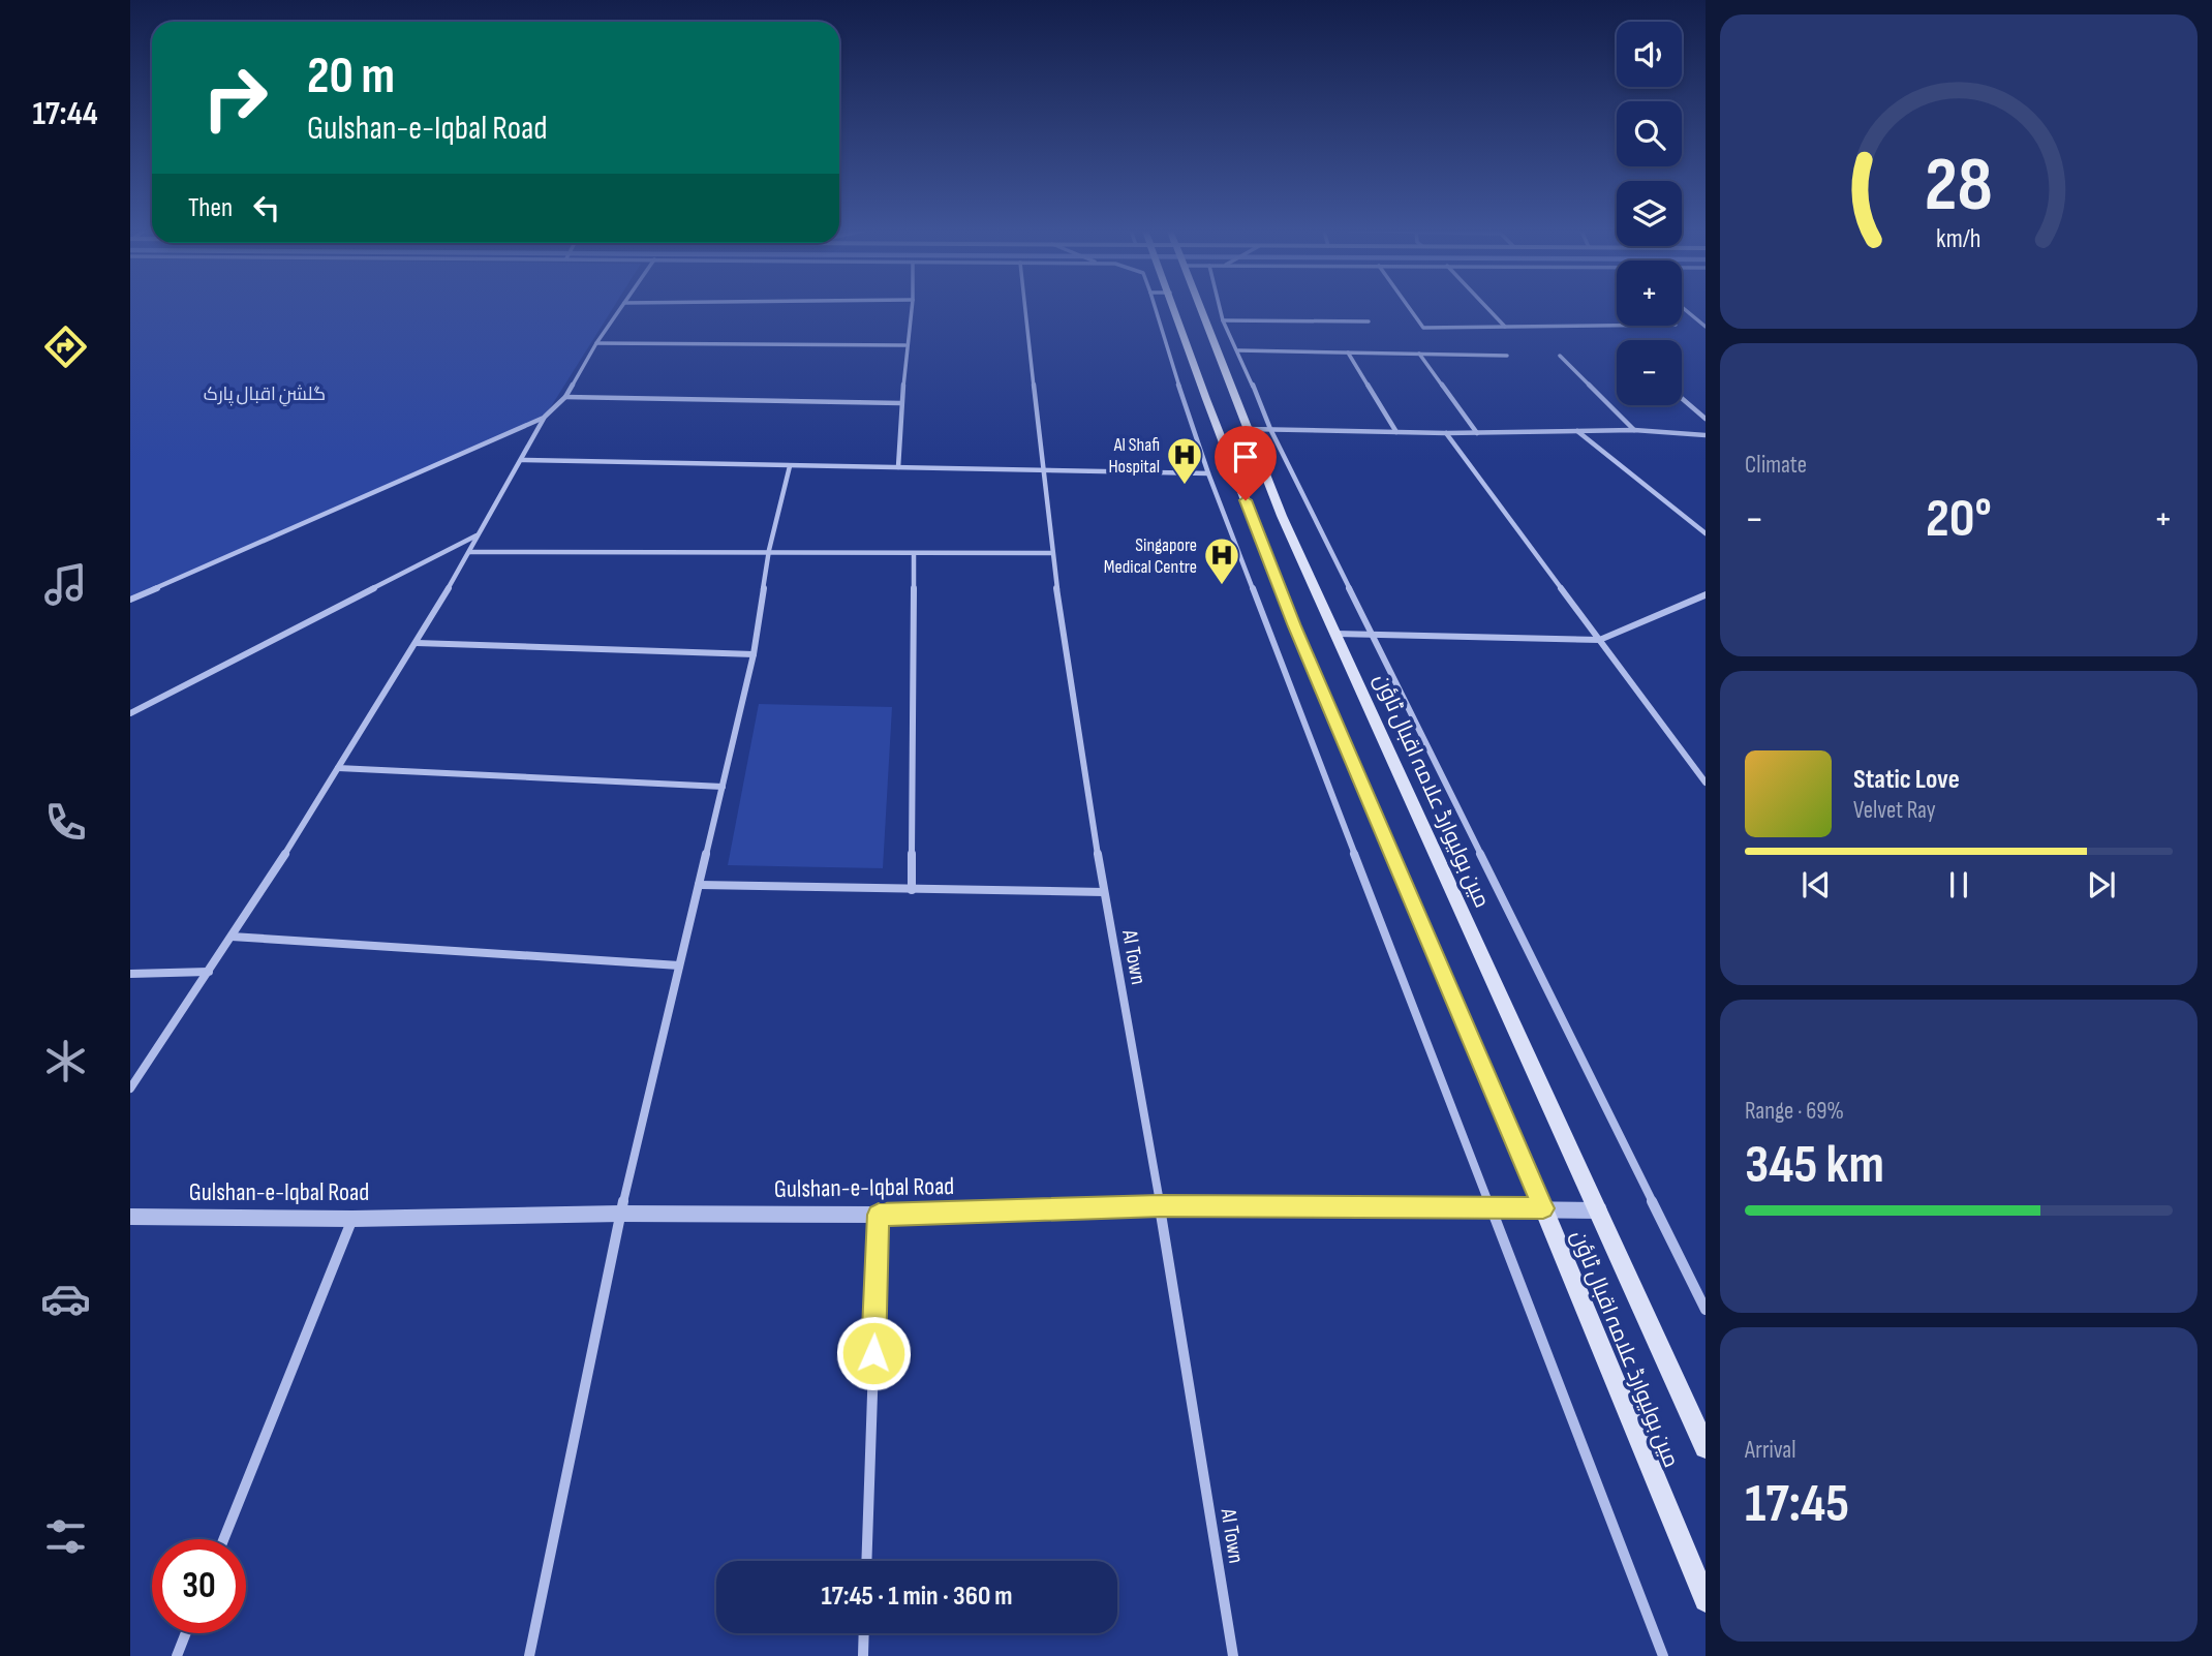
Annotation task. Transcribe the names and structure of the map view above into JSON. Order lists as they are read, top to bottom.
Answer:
{
  "streets": {
    "main road": ["مین بولیوارڈ علامہ اقبال ٹاؤن"],
    "street": ["AI Town", "Gulshan-e-Iqbal Road"]
  },
  "crossings": [
    ["مین بولیوارڈ علامہ اقبال ٹاؤن", "Gulshan-e-Iqbal Road"],
    ["AI Town", "Gulshan-e-Iqbal Road"]
  ],
  "parks": ["گلشنِ اقبال پارک"],
  "places": {
    "hospital": ["Al Shafi Hospital", "Singapore Medical Centre"]
  },
  "page": {
    "tabs": "17:44",
    "map_buttons": ["+", "−"],
    "turn": ["20 m", "Gulshan-e-Iqbal Road"],
    "then": "Then",
    "tile": [
      "Climate",
      ["Range · 69%", "345 km"],
      ["Arrival", "17:45"]
    ],
    "heat": ["−", "20°", "+"],
    "song": ["Static Love", "Velvet Ray"],
    "limit": "30",
    "trip": "17:45 · 1 min · 360 m",
    "gauge": ["28", "km/h"]
  }
}
